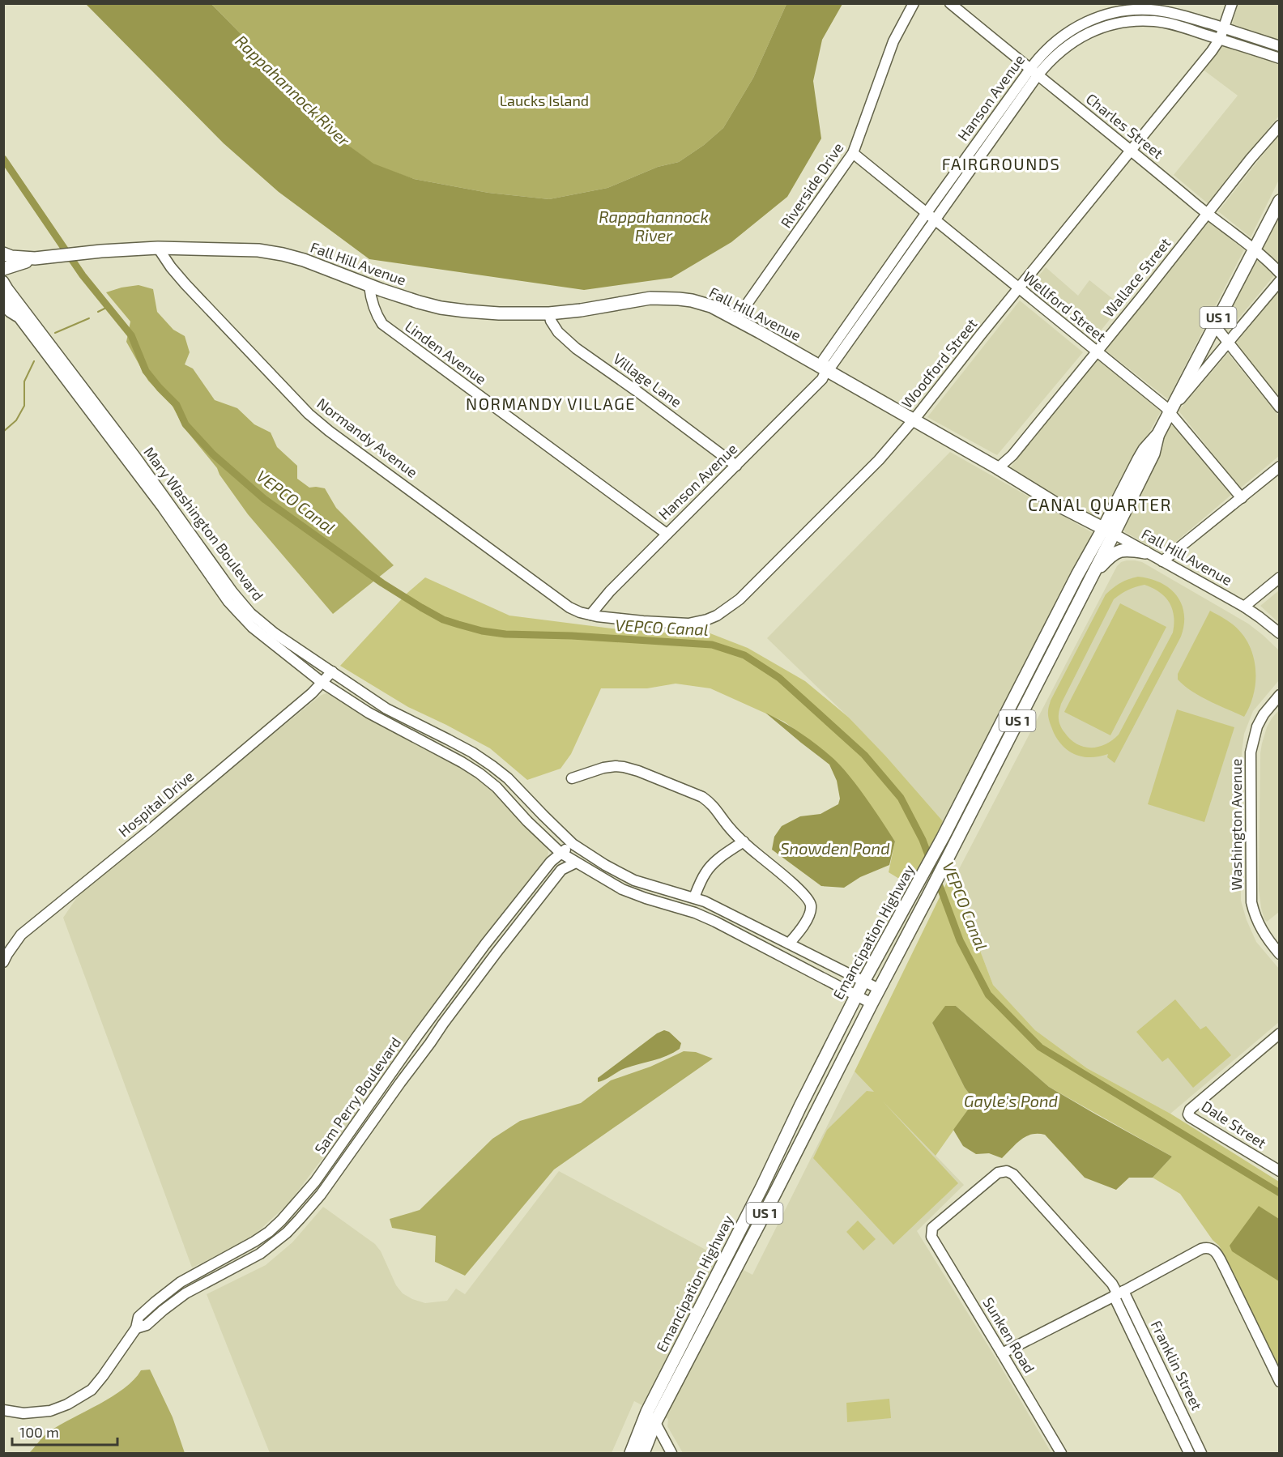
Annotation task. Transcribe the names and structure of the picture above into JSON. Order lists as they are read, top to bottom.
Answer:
{
  "streets": {
    "main road": ["Fall Hill Avenue", "US 1", "Emancipation Highway"],
    "street": [
      "Hanson Avenue",
      "Charles Street",
      "Riverside Drive",
      "Wallace Street",
      "Wellford Street",
      "Linden Avenue",
      "Woodford Street",
      "Village Lane",
      "Normandy Avenue",
      "Mary Washington Boulevard",
      "Hospital Drive",
      "Washington Avenue",
      "Sam Perry Boulevard",
      "Dale Street",
      "Sunken Road",
      "Franklin Street"
    ]
  },
  "crossings": [
    ["Hanson Avenue", "Charles Street"],
    ["Hanson Avenue", "Fall Hill Avenue"],
    ["Hanson Avenue", "Wellford Street"],
    ["Hanson Avenue", "Linden Avenue"],
    ["Hanson Avenue", "Woodford Street"],
    ["Hanson Avenue", "Village Lane"],
    ["Hanson Avenue", "Normandy Avenue"],
    ["Charles Street", "Wallace Street"],
    ["Charles Street", "Woodford Street"],
    ["Charles Street", "Emancipation Highway"],
    ["Riverside Drive", "Fall Hill Avenue"],
    ["Riverside Drive", "Wellford Street"],
    ["Fall Hill Avenue", "Wallace Street"],
    ["Fall Hill Avenue", "Linden Avenue"],
    ["Fall Hill Avenue", "Woodford Street"],
    ["Fall Hill Avenue", "Village Lane"],
    ["Fall Hill Avenue", "Normandy Avenue"],
    ["Fall Hill Avenue", "Emancipation Highway"],
    ["Wallace Street", "Wellford Street"],
    ["Wellford Street", "Woodford Street"],
    ["Wellford Street", "Emancipation Highway"],
    ["Woodford Street", "Normandy Avenue"],
    ["Mary Washington Boulevard", "Hospital Drive"],
    ["Mary Washington Boulevard", "Emancipation Highway"],
    ["Mary Washington Boulevard", "Sam Perry Boulevard"],
    ["Sunken Road", "Franklin Street"]
  ],
  "districts": ["FAIRGROUNDS", "NORMANDY VILLAGE", "CANAL QUARTER"],
  "water": [
    "Rappahannock River",
    "VEPCO Canal",
    "Snowden Pond",
    "Gayle's Pond"
  ],
  "parks": ["Laucks Island"],
  "scale_bar": "100 m"
}
